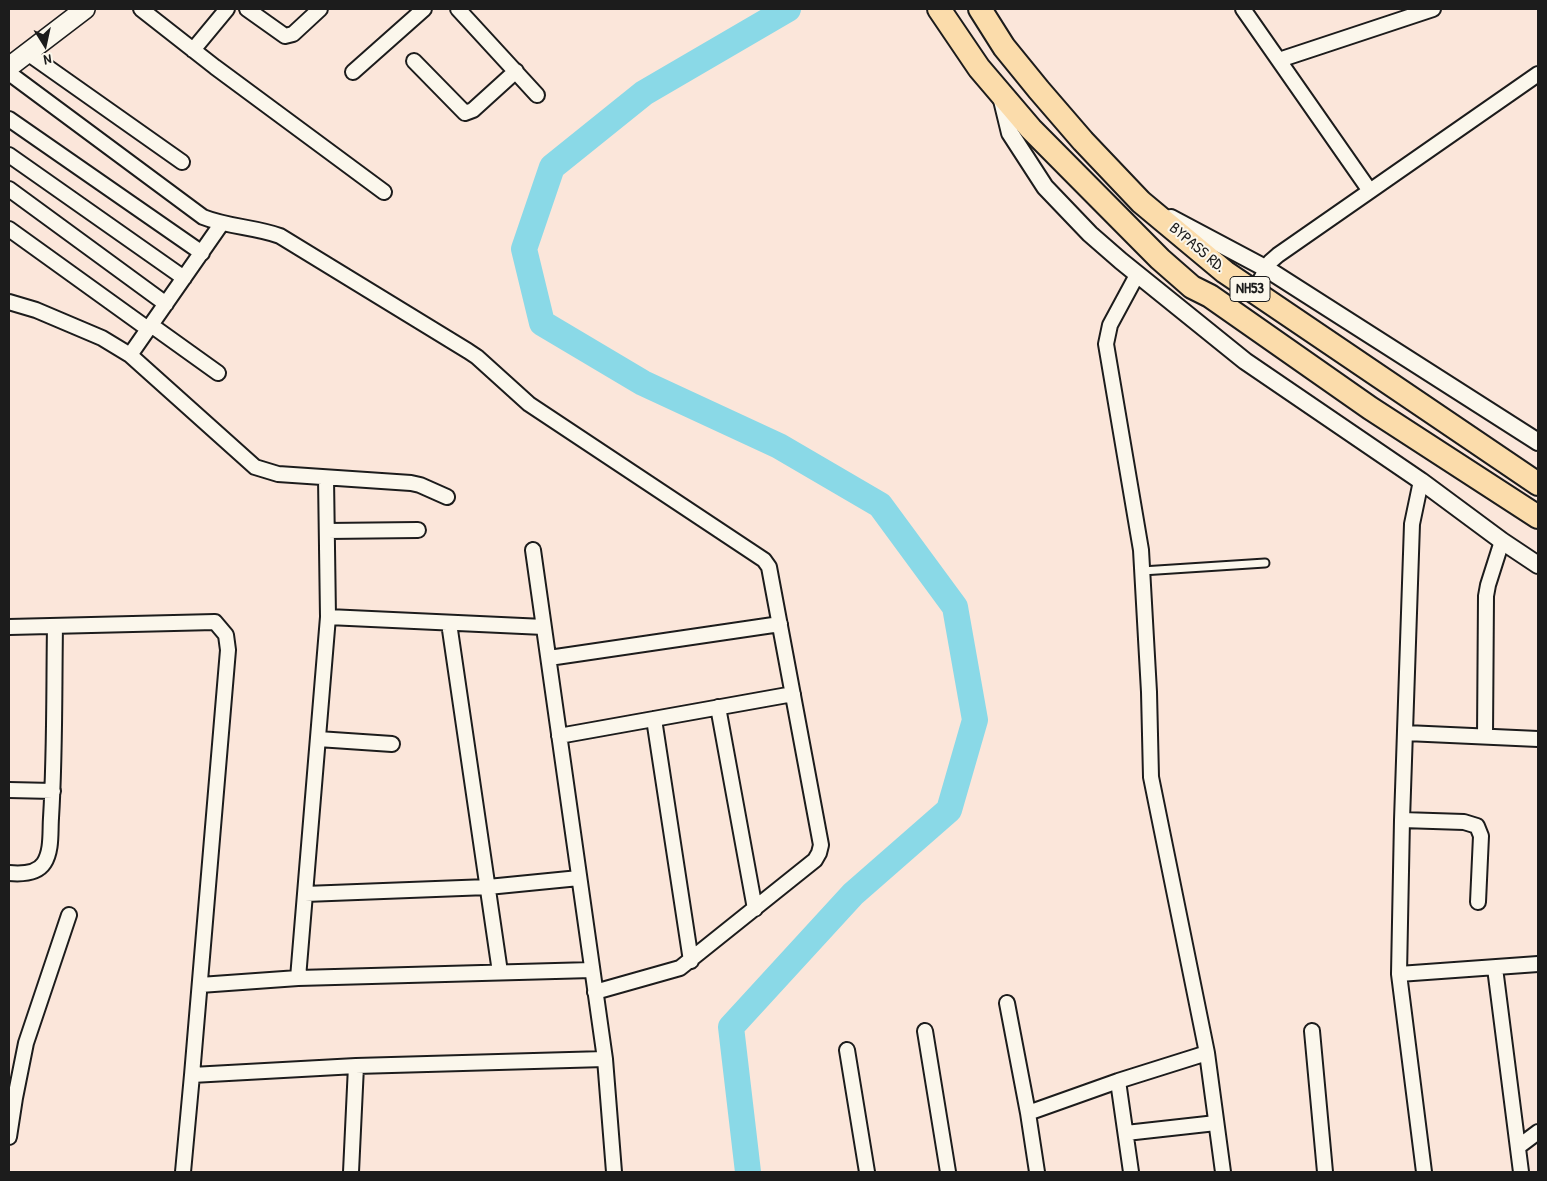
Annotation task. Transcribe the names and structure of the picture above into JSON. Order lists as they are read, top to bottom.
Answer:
{
  "streets": {
    "highway": ["BYPASS RD.", "NH53"]
  },
  "north": "bottom"
}
